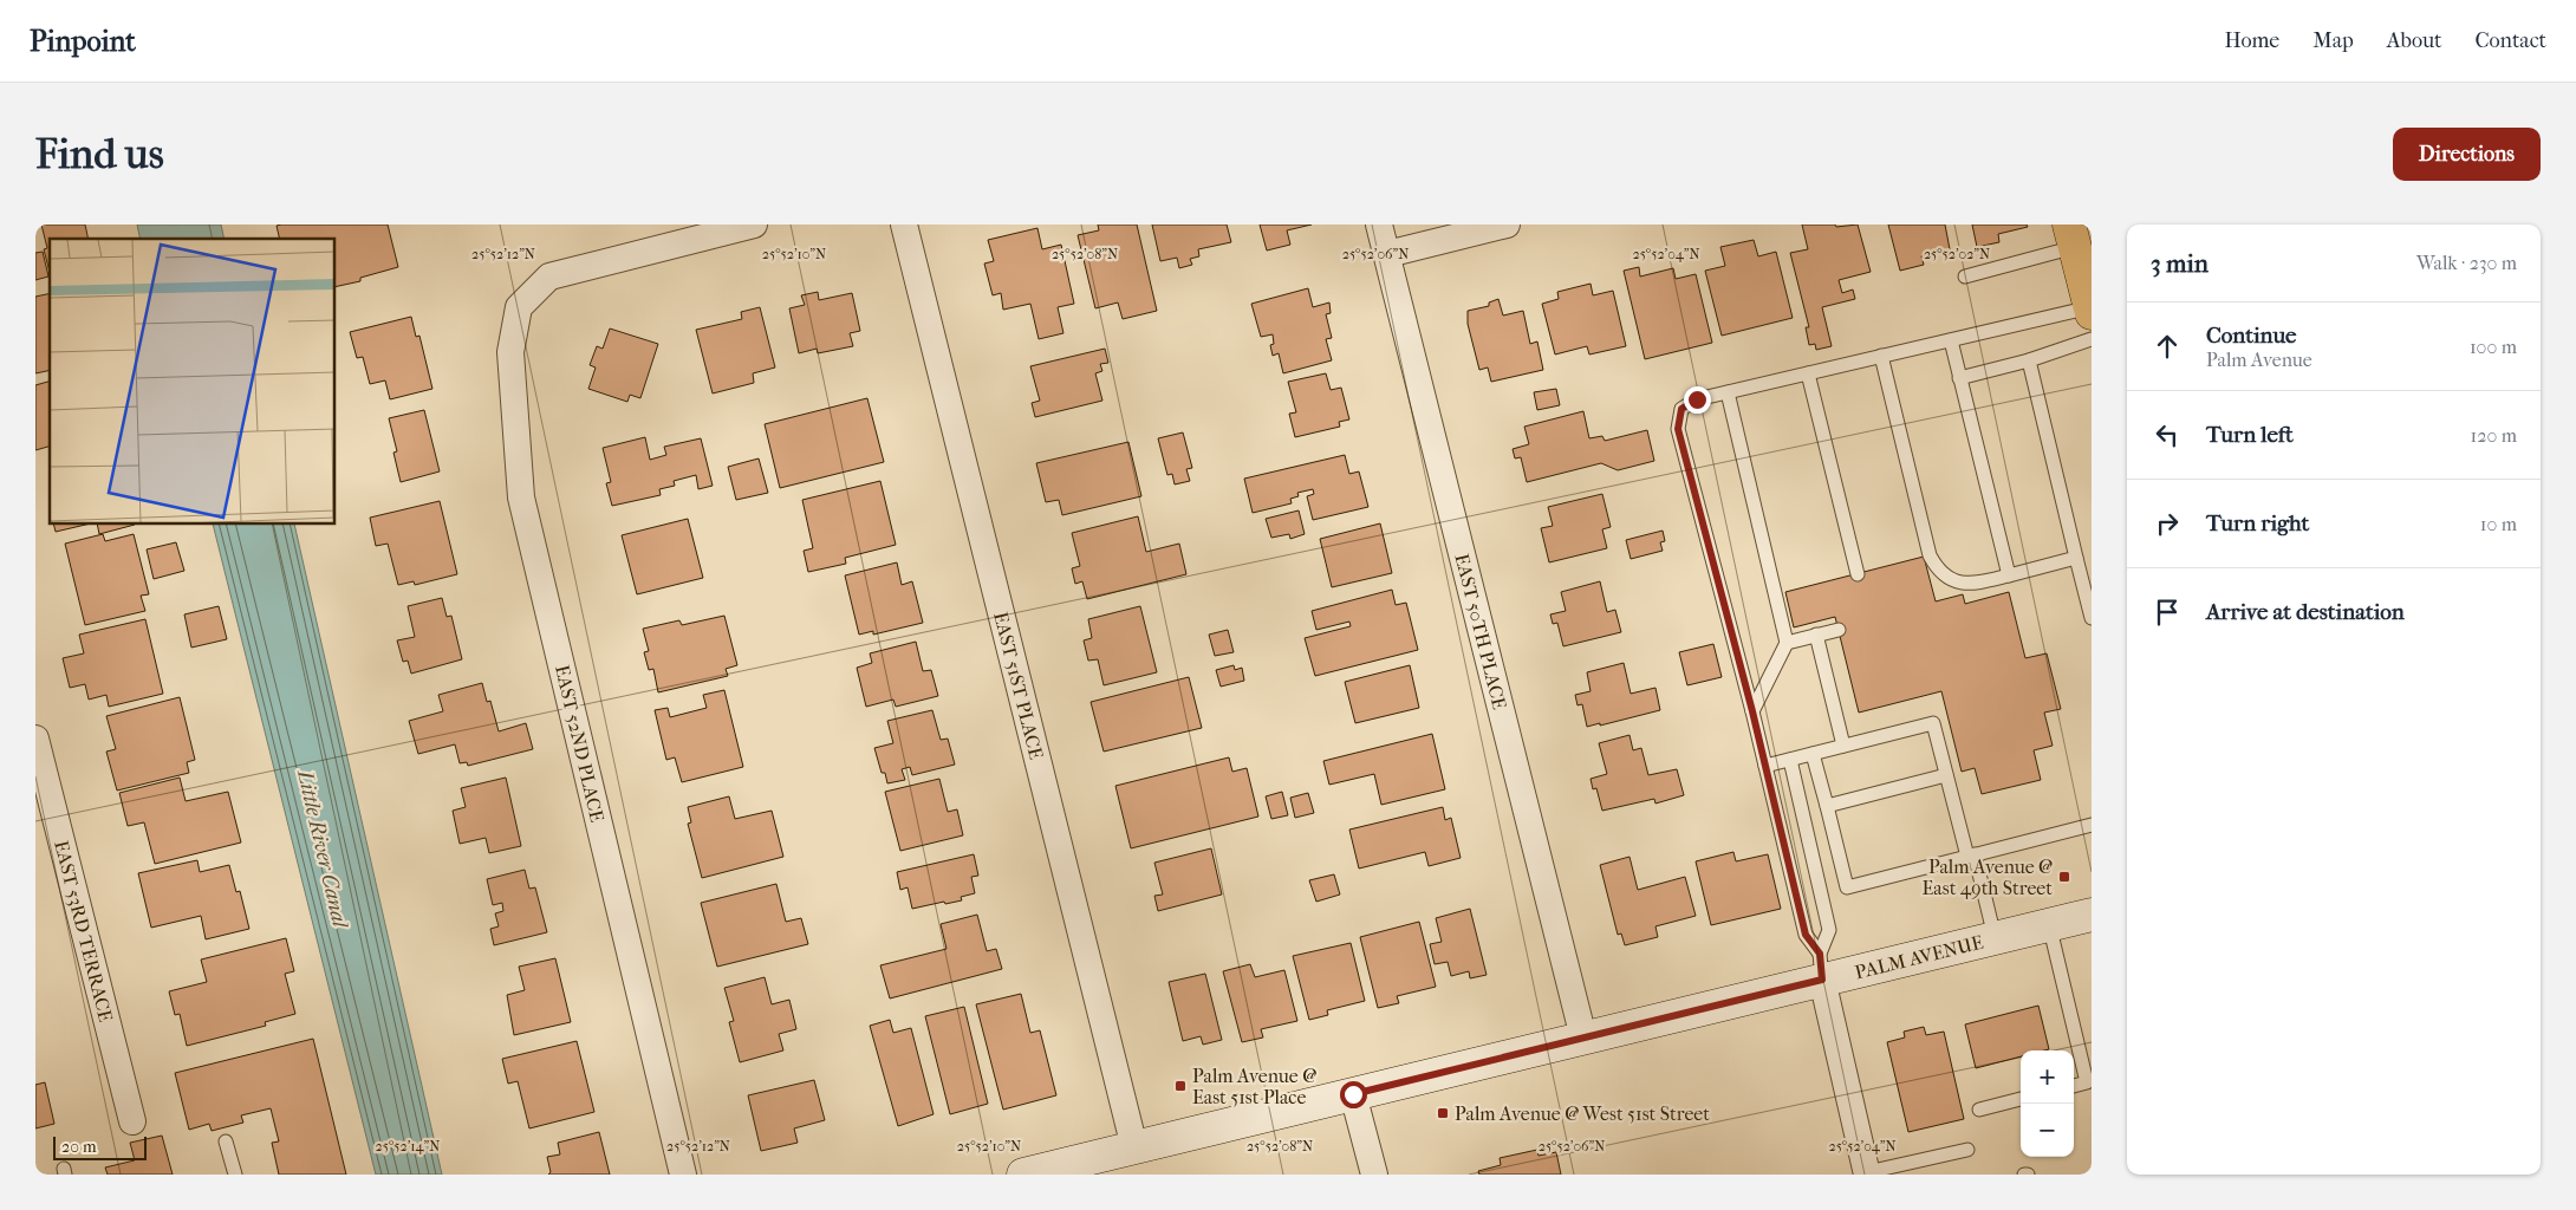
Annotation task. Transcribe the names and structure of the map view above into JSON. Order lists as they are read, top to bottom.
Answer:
{
  "streets": {
    "main road": ["PALM AVENUE"],
    "street": [
      "EAST 50TH PLACE",
      "EAST 51ST PLACE",
      "EAST 52ND PLACE",
      "EAST 53RD TERRACE"
    ]
  },
  "crossings": [
    ["EAST 50TH PLACE", "PALM AVENUE"],
    ["EAST 51ST PLACE", "PALM AVENUE"]
  ],
  "water": ["Little River Canal"],
  "places": {
    "transit": ["Palm Avenue @ East 49th Street", "Palm Avenue @ East 51st Place", "Palm Avenue @ West 51st Street"]
  },
  "scale_bar": "20 m",
  "page": {
    "header": "Pinpoint",
    "nav": [
      "Home",
      "Map",
      "About",
      "Contact"
    ],
    "buttons": "Directions",
    "title": "Find us",
    "heading": ["3 min", "Walk · 230 m"],
    "list": [
      ["Continue", "Palm Avenue", "100 m"],
      ["Turn left", "120 m"],
      ["Turn right", "10 m"],
      "Arrive at destination"
    ],
    "map_buttons": ["+", "−"],
    "scale": "20 m"
  },
  "coordinates": [
    "25°52'12\"N",
    "25°52'10\"N",
    "25°52'08\"N",
    "25°52'06\"N",
    "25°52'04\"N",
    "25°52'02\"N",
    "25°52'14\"N"
  ]
}
